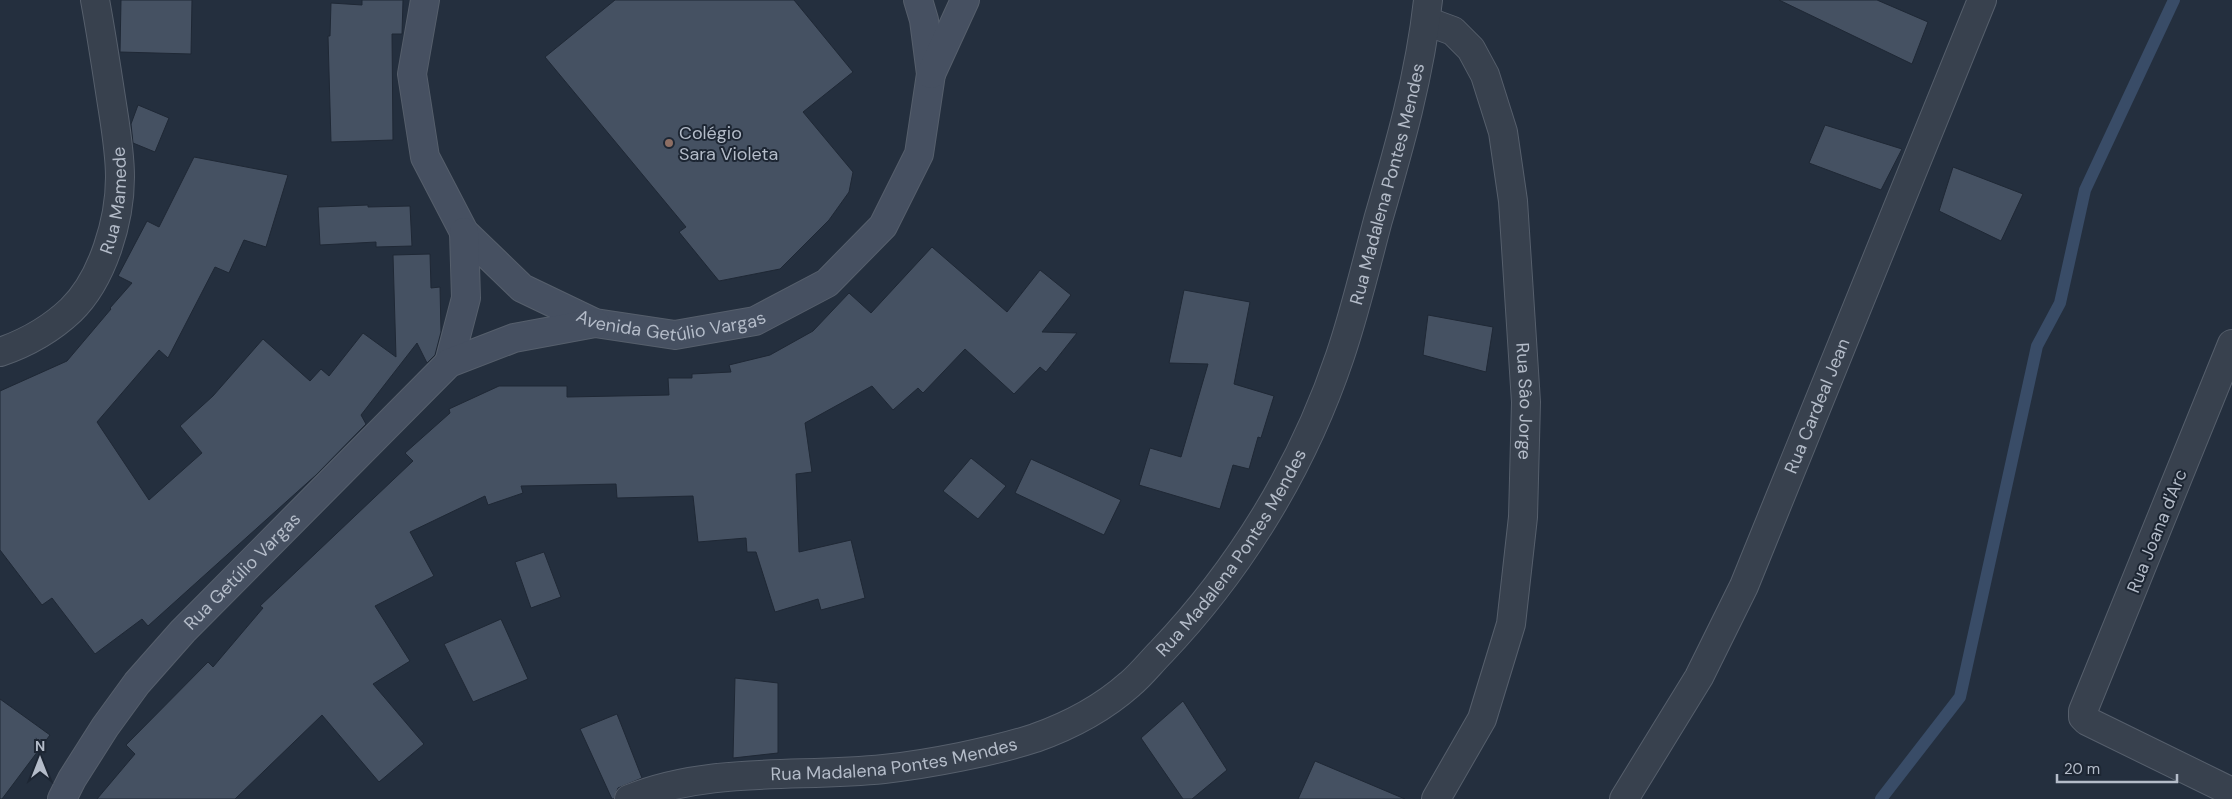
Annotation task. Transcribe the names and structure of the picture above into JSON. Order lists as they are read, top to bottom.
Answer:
{
  "streets": {
    "main road": ["Avenida Getúlio Vargas", "Rua Getúlio Vargas"],
    "street": [
      "Rua Madalena Pontes Mendes",
      "Rua Mamede",
      "Rua Sâo Jorge",
      "Rua Cardeal Jean",
      "Rua Joana d'Arc"
    ]
  },
  "crossings": [
    ["Rua Madalena Pontes Mendes", "Rua Sâo Jorge"],
    ["Avenida Getúlio Vargas", "Rua Getúlio Vargas"]
  ],
  "places": ["Colégio Sara Violeta"],
  "scale_bar": "20 m",
  "north": "top"
}
